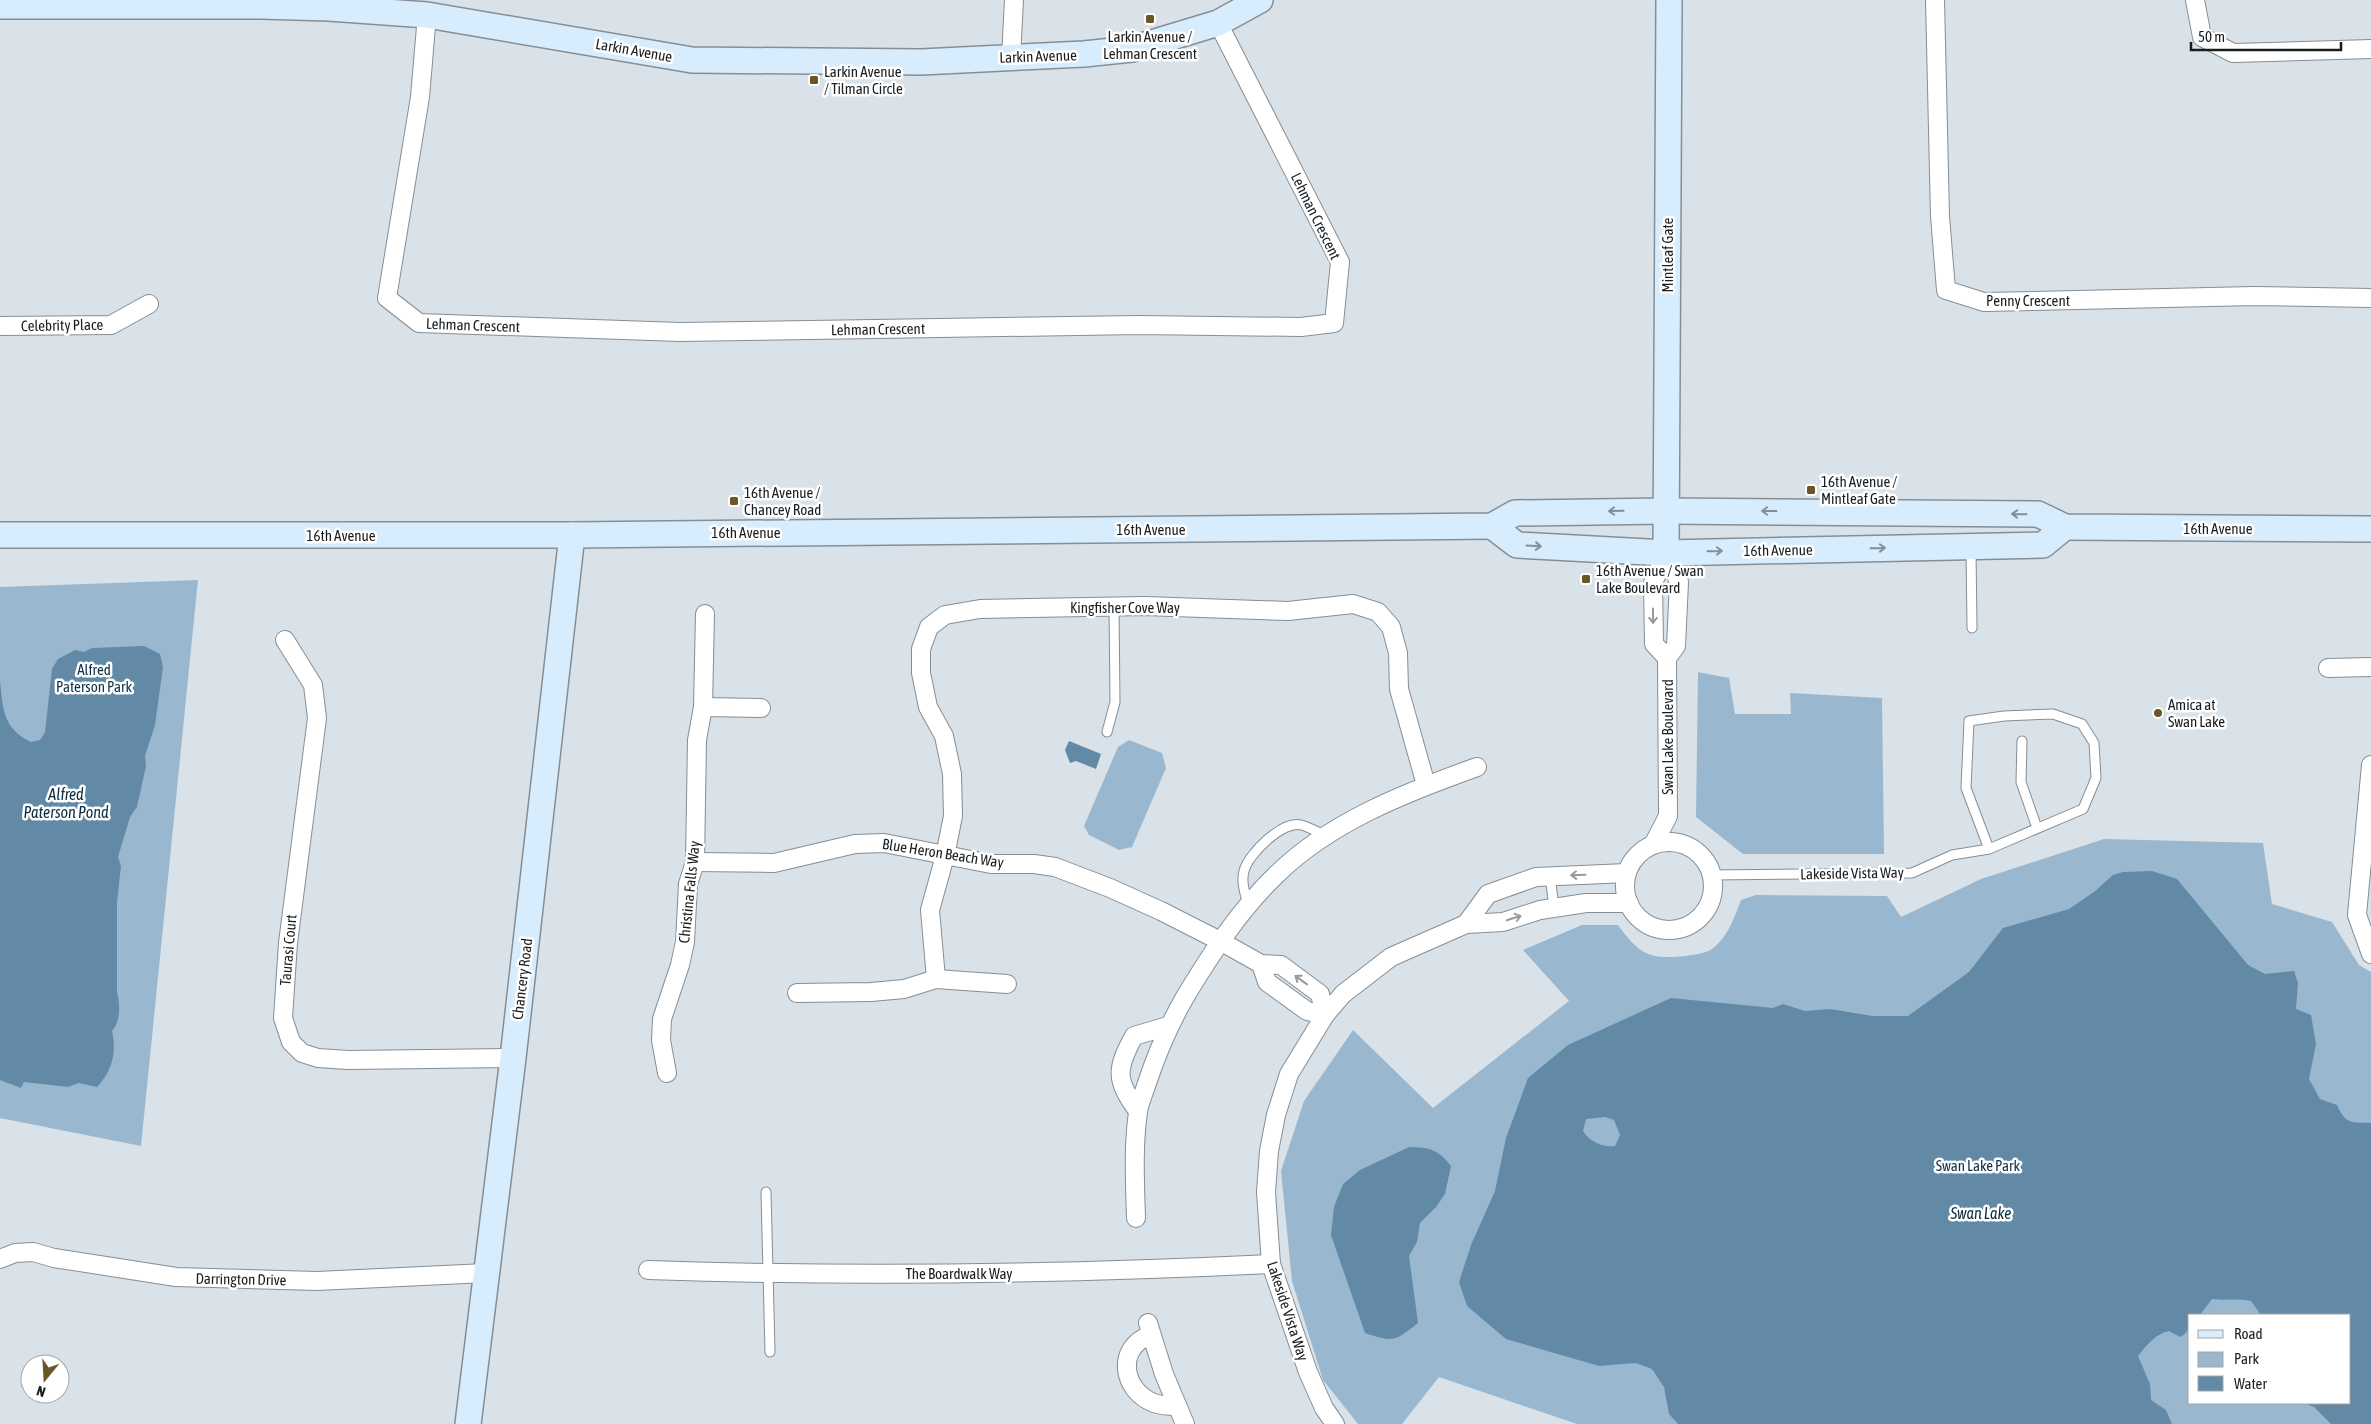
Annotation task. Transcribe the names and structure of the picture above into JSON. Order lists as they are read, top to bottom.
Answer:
{
  "streets": {
    "main road": [
      "Larkin Avenue",
      "Mintleaf Gate",
      "16th Avenue",
      "Chancery Road"
    ],
    "street": [
      "Lehman Crescent",
      "Penny Crescent",
      "Celebrity Place",
      "Kingfisher Cove Way",
      "Swan Lake Boulevard",
      "Blue Heron Beach Way",
      "Lakeside Vista Way",
      "Christina Falls Way",
      "Taurasi Court",
      "The Boardwalk Way",
      "Darrington Drive"
    ]
  },
  "crossings": [
    ["Larkin Avenue", "Lehman Crescent"],
    ["Mintleaf Gate", "16th Avenue"],
    ["Mintleaf Gate", "Swan Lake Boulevard"],
    ["16th Avenue", "Swan Lake Boulevard"],
    ["16th Avenue", "Chancery Road"],
    ["Kingfisher Cove Way", "Blue Heron Beach Way"],
    ["Swan Lake Boulevard", "Lakeside Vista Way"],
    ["Blue Heron Beach Way", "Lakeside Vista Way"],
    ["Blue Heron Beach Way", "Christina Falls Way"],
    ["Lakeside Vista Way", "The Boardwalk Way"],
    ["Taurasi Court", "Chancery Road"],
    ["Chancery Road", "Darrington Drive"]
  ],
  "water": ["Alfred Paterson Pond", "Swan Lake"],
  "parks": ["Alfred Paterson Park", "Swan Lake Park"],
  "places": {
    "transit": [
      "Larkin Avenue / Lehman Crescent",
      "Larkin Avenue / Tilman Circle",
      "16th Avenue / Mintleaf Gate",
      "16th Avenue / Chancey Road",
      "16th Avenue / Swan Lake Boulevard"
    ],
    "other": ["Amica at Swan Lake"]
  },
  "legend": ["Road", "Park", "Water"],
  "scale_bar": "50 m",
  "north": "bottom"
}
